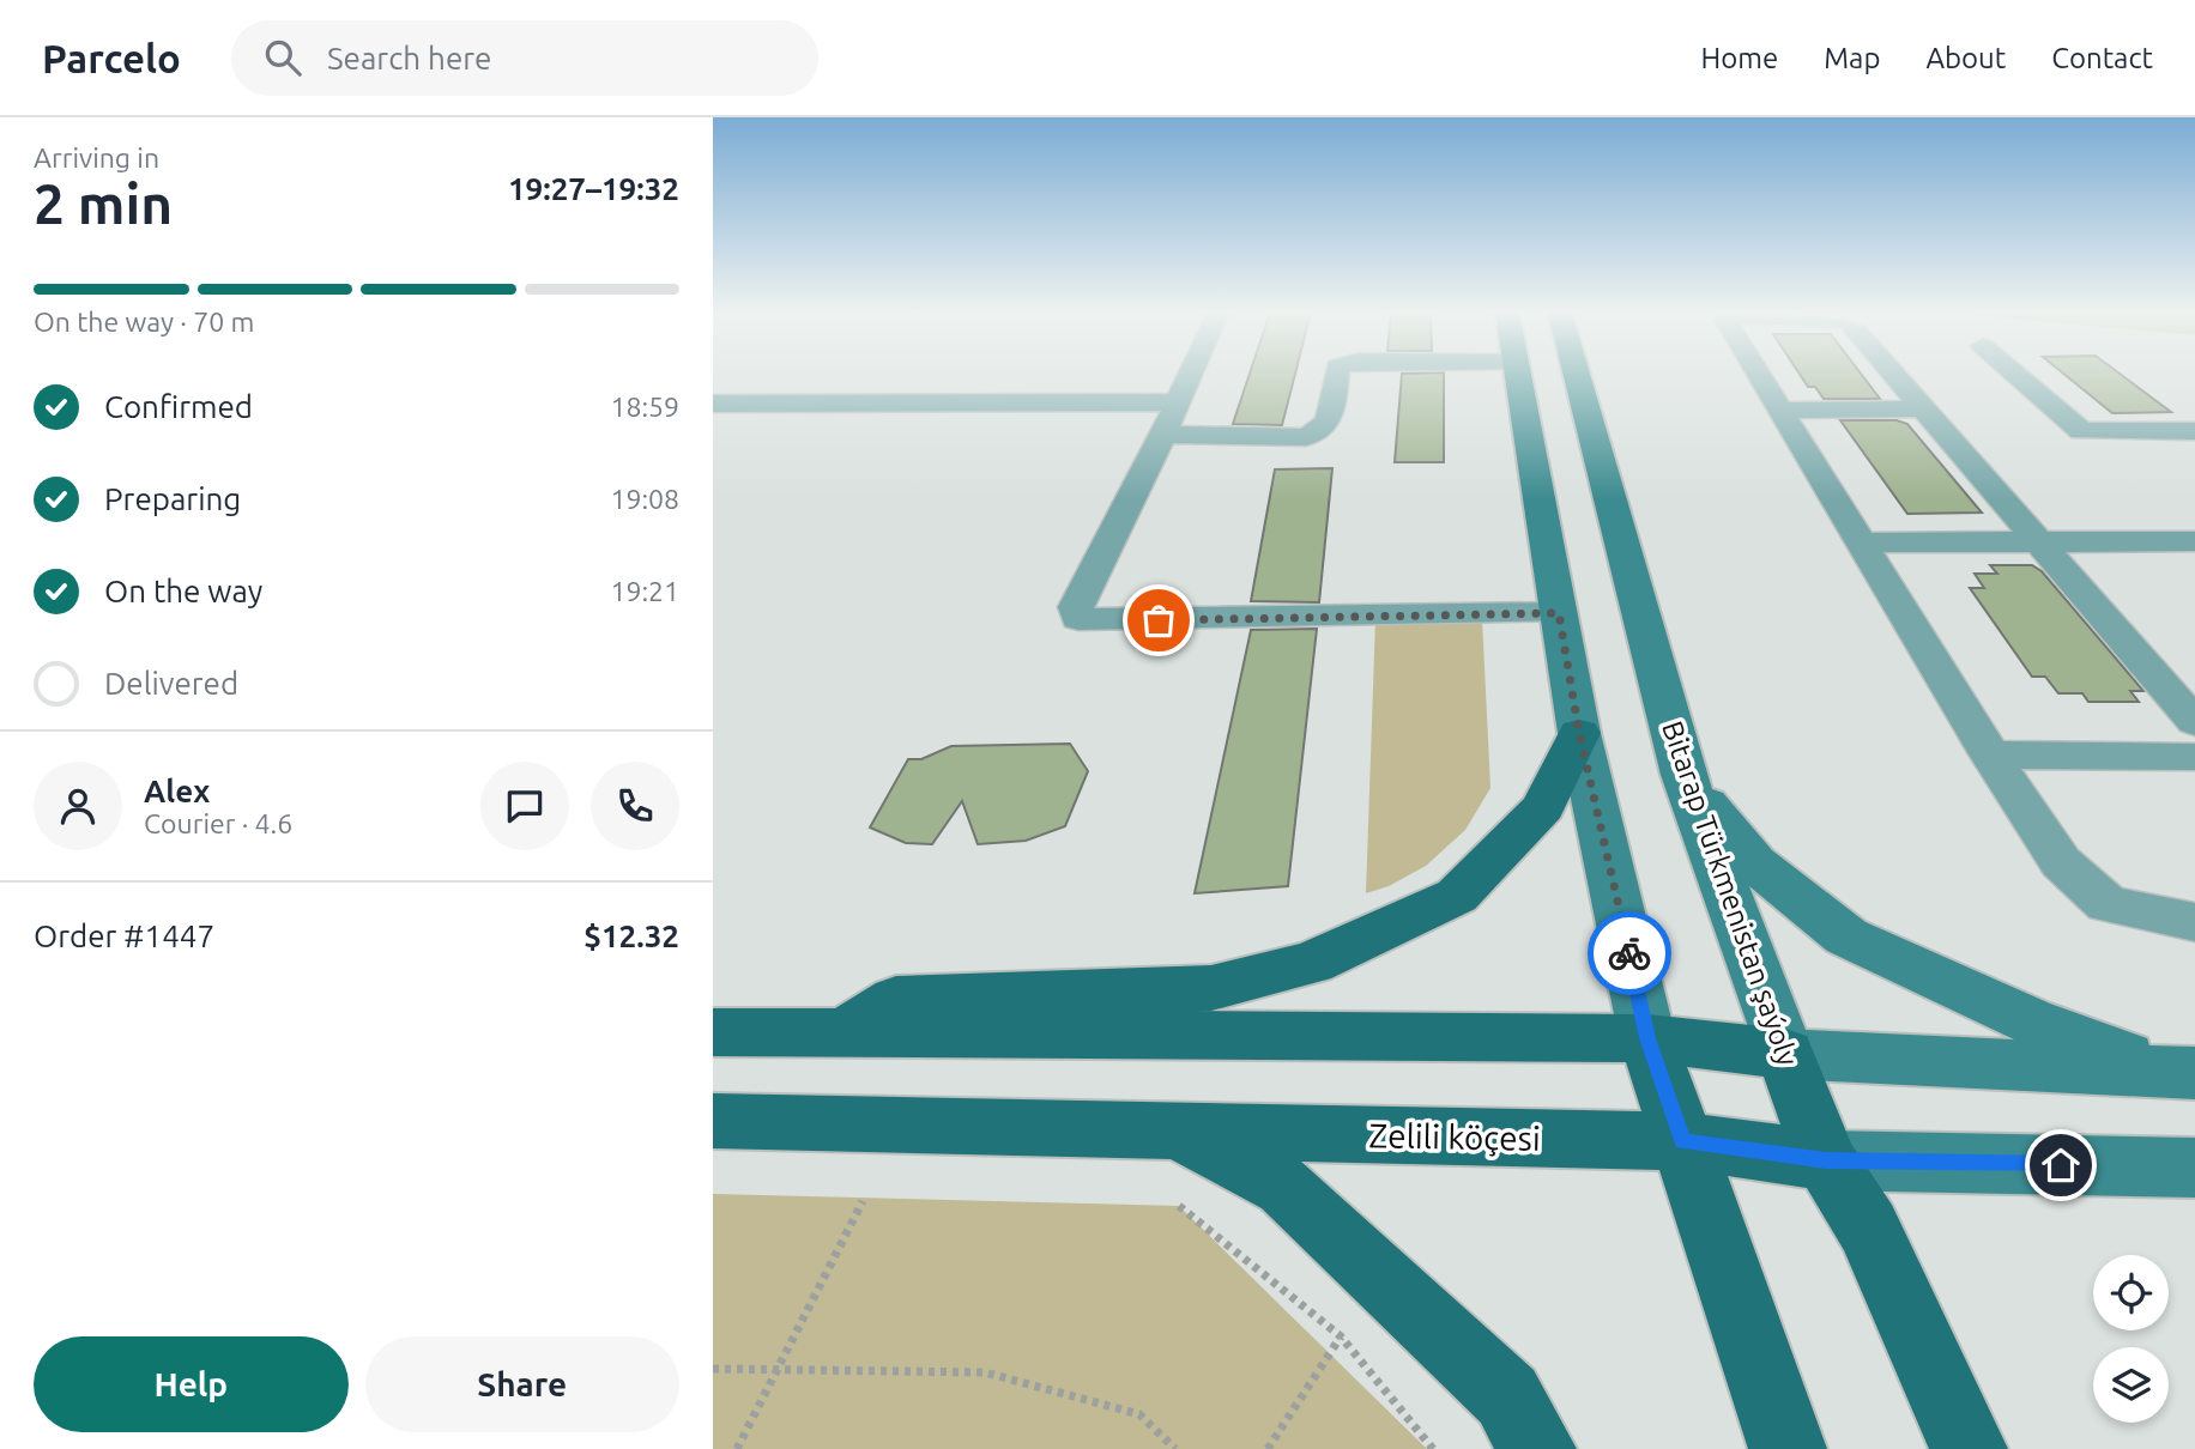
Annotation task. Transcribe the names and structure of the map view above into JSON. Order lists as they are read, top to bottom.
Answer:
{
  "streets": {
    "main road": ["Bitarap Türkmenistan şaýoly", "Zelili köçesi"]
  },
  "crossings": [
    ["Bitarap Türkmenistan şaýoly", "Zelili köçesi"]
  ],
  "page": {
    "header": "Parcelo",
    "search": "Search here",
    "nav": [
      "Home",
      "Map",
      "About",
      "Contact"
    ],
    "heading": ["2 min", "Arriving in", "19:27–19:32"],
    "panel": [
      "Alex",
      "Courier · 4.6",
      "Order #1447",
      "$12.32"
    ],
    "bar": "On the way · 70 m",
    "list": [
      ["Confirmed", "18:59"],
      ["Preparing", "19:08"],
      ["On the way", "19:21"],
      "Delivered"
    ],
    "buttons": ["Help", "Share"]
  }
}
